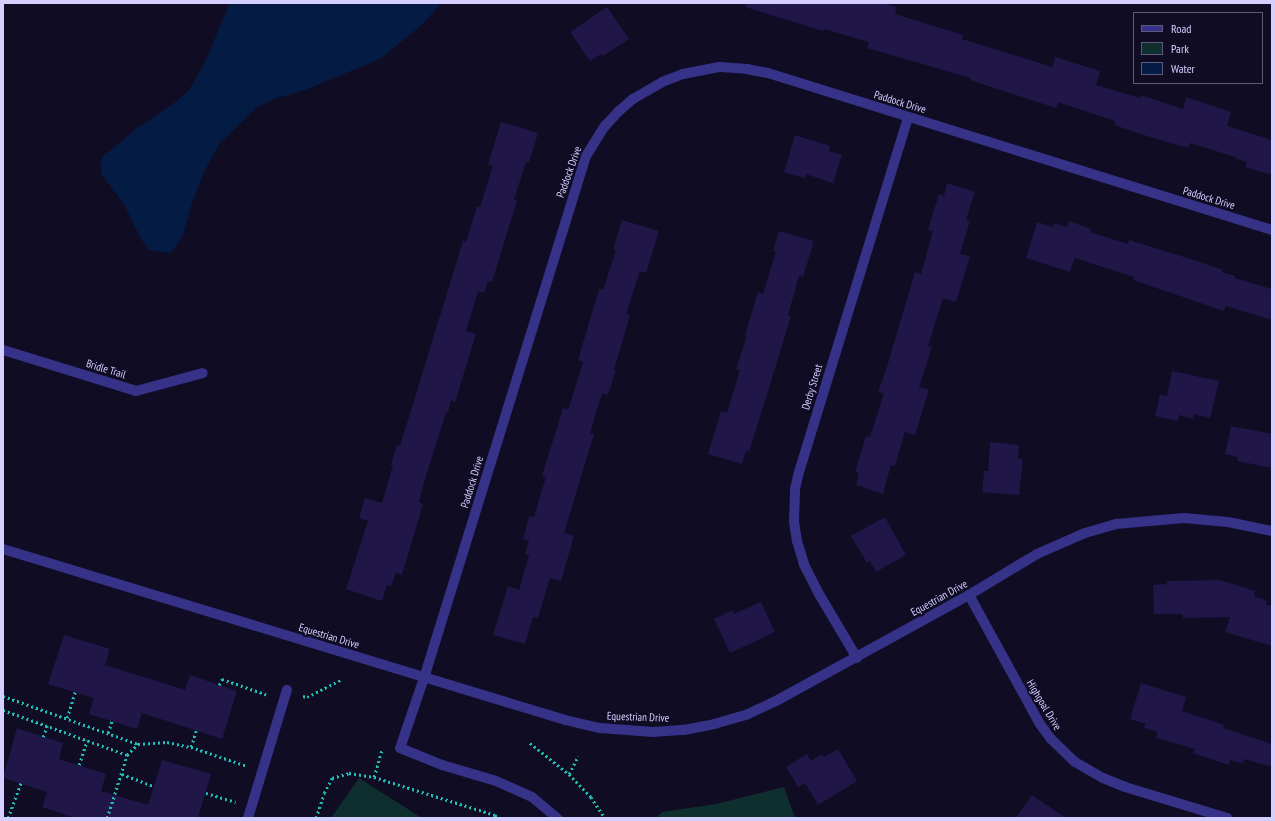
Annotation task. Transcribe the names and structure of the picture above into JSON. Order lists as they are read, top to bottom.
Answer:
{
  "streets": {
    "street": [
      "Paddock Drive",
      "Bridle Trail",
      "Derby Street",
      "Equestrian Drive",
      "Highgoal Drive"
    ]
  },
  "crossings": [
    ["Paddock Drive", "Derby Street"],
    ["Paddock Drive", "Equestrian Drive"],
    ["Derby Street", "Equestrian Drive"],
    ["Equestrian Drive", "Highgoal Drive"]
  ],
  "legend": ["Road", "Park", "Water"]
}
